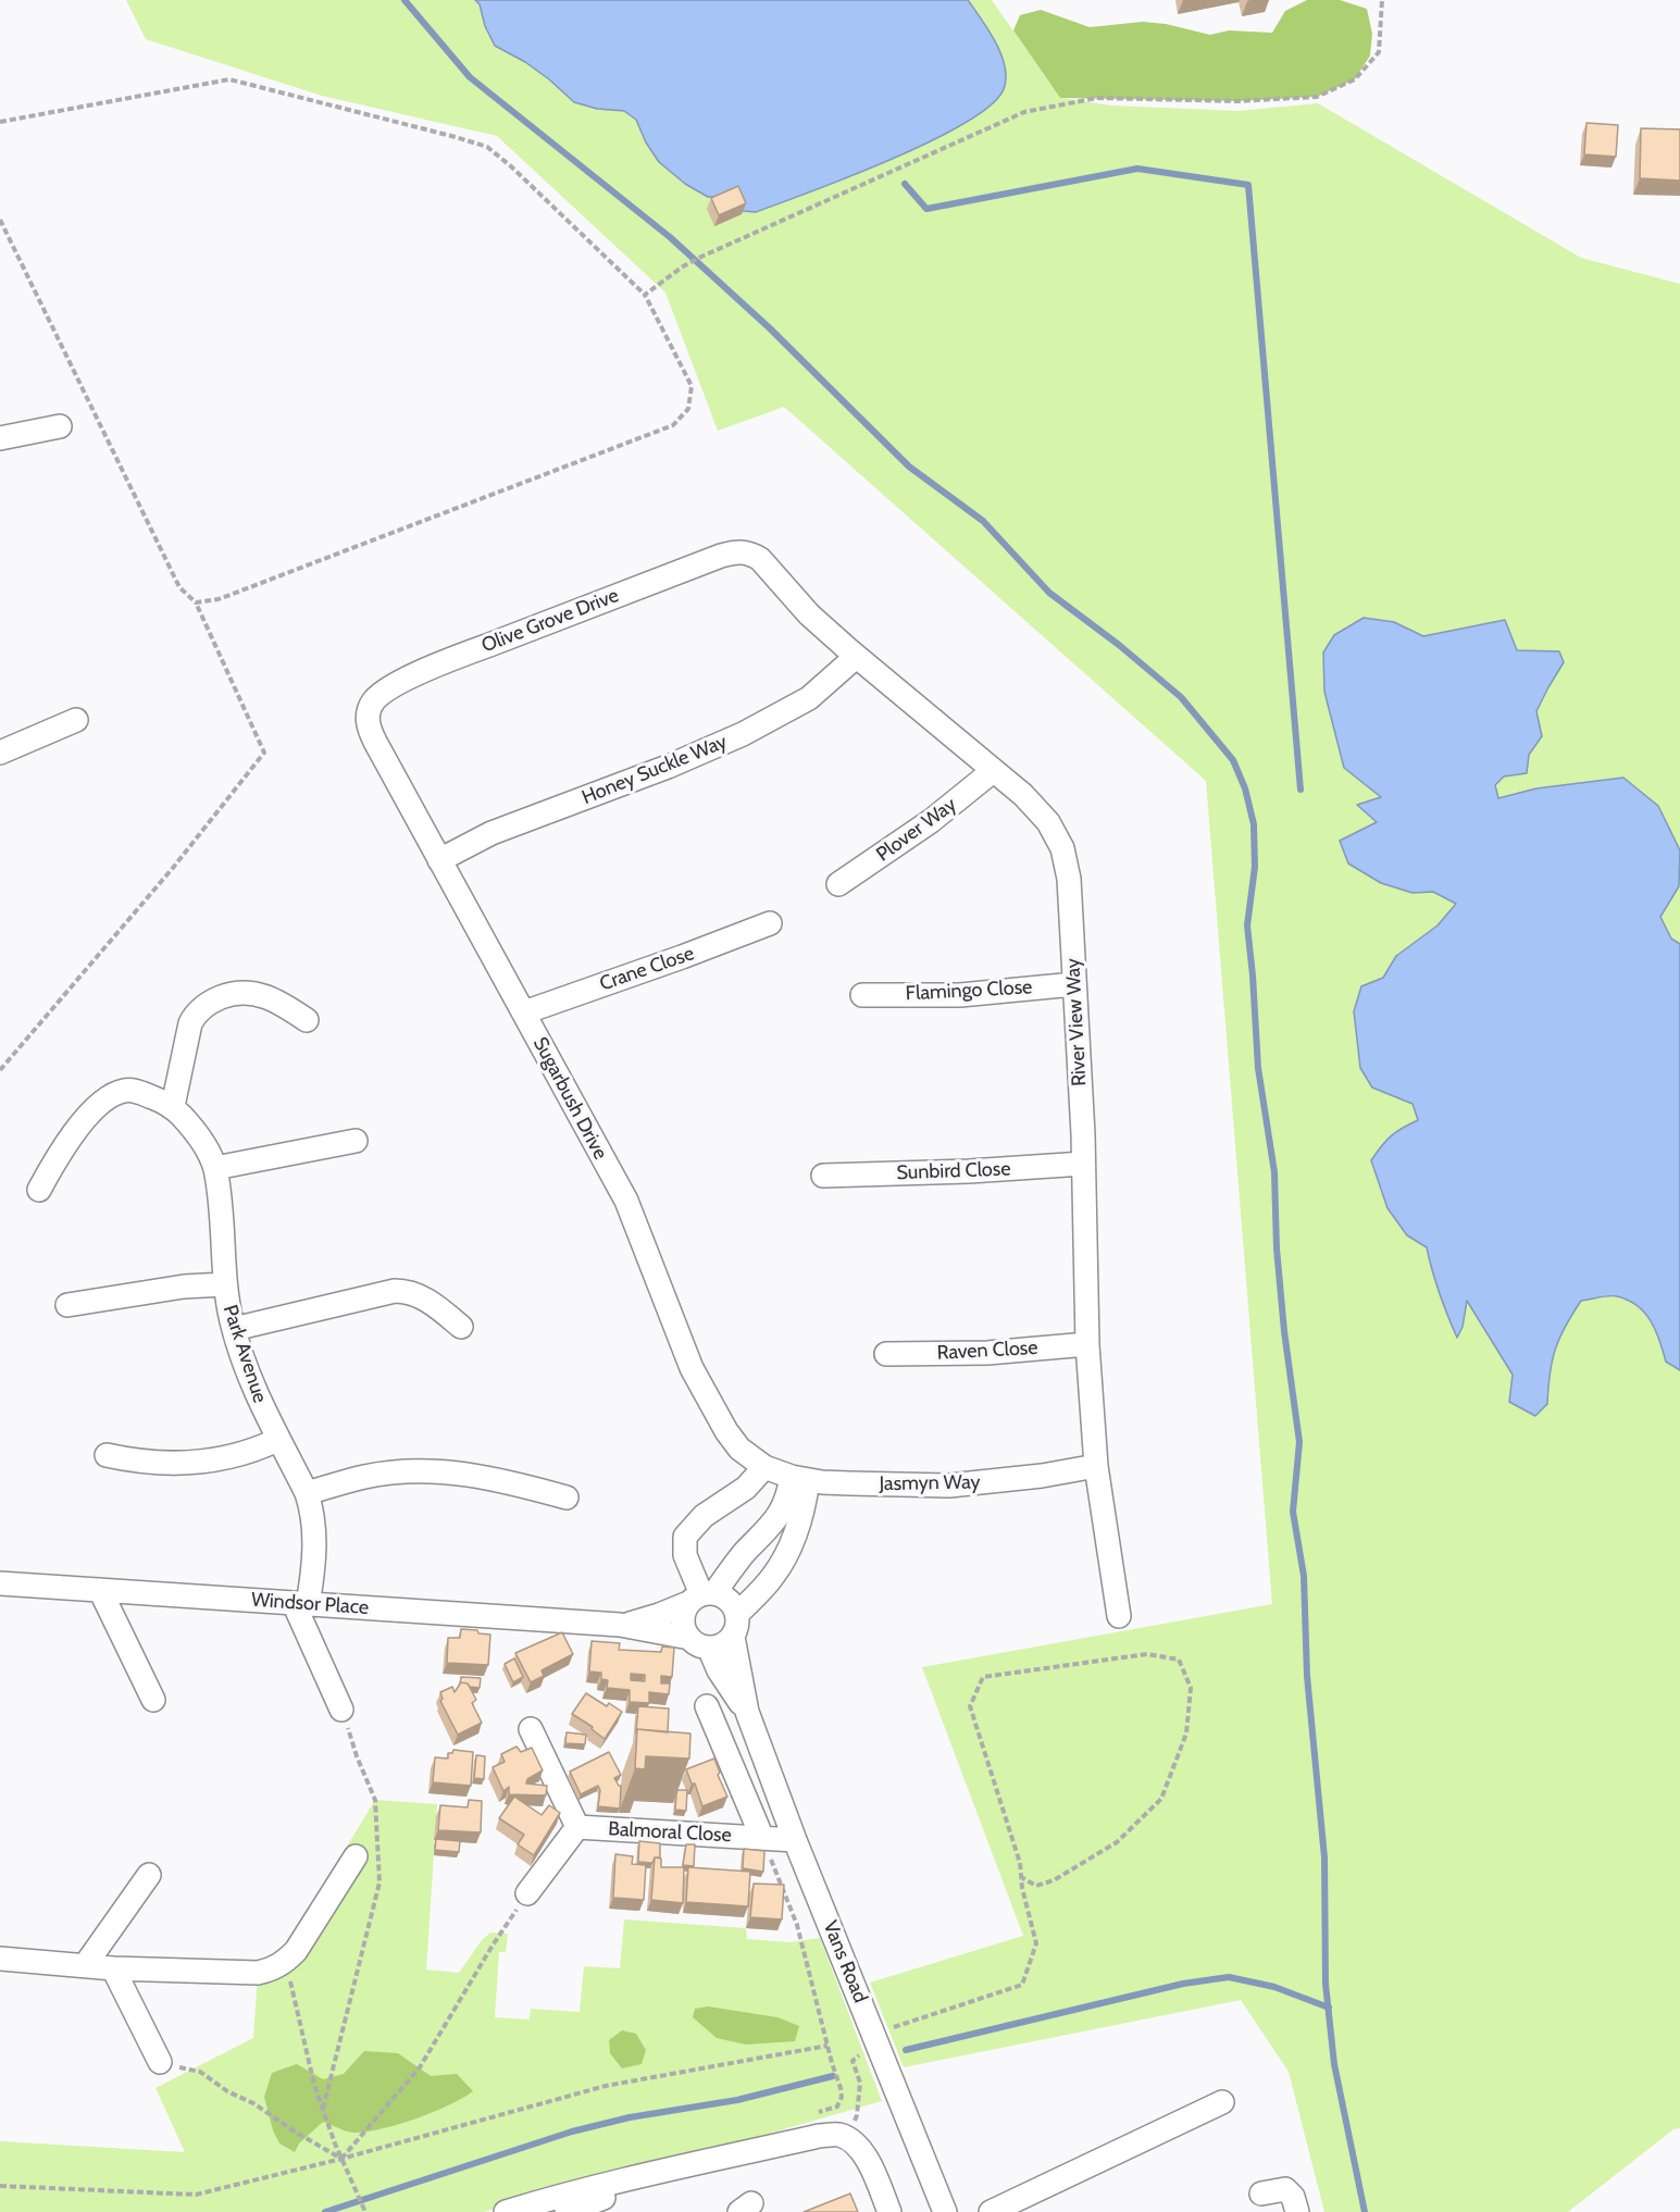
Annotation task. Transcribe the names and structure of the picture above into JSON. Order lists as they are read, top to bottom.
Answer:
{
  "streets": {
    "street": [
      "Olive Grove Drive",
      "Honey Suckle Way",
      "Plover Way",
      "Crane Close",
      "Flamingo Close",
      "River View Way",
      "Sugarbush Drive",
      "Sunbird Close",
      "Raven Close",
      "Park Avenue",
      "Jasmyn Way",
      "Windsor Place",
      "Balmoral Close",
      "Vans Road"
    ]
  },
  "crossings": [
    ["Olive Grove Drive", "River View Way"],
    ["Olive Grove Drive", "Sugarbush Drive"],
    ["Honey Suckle Way", "River View Way"],
    ["Honey Suckle Way", "Sugarbush Drive"],
    ["Plover Way", "River View Way"],
    ["Crane Close", "Sugarbush Drive"],
    ["Flamingo Close", "River View Way"],
    ["River View Way", "Sunbird Close"],
    ["River View Way", "Raven Close"],
    ["River View Way", "Jasmyn Way"],
    ["Sugarbush Drive", "Jasmyn Way"],
    ["Park Avenue", "Windsor Place"],
    ["Windsor Place", "Vans Road"],
    ["Balmoral Close", "Vans Road"]
  ]
}
